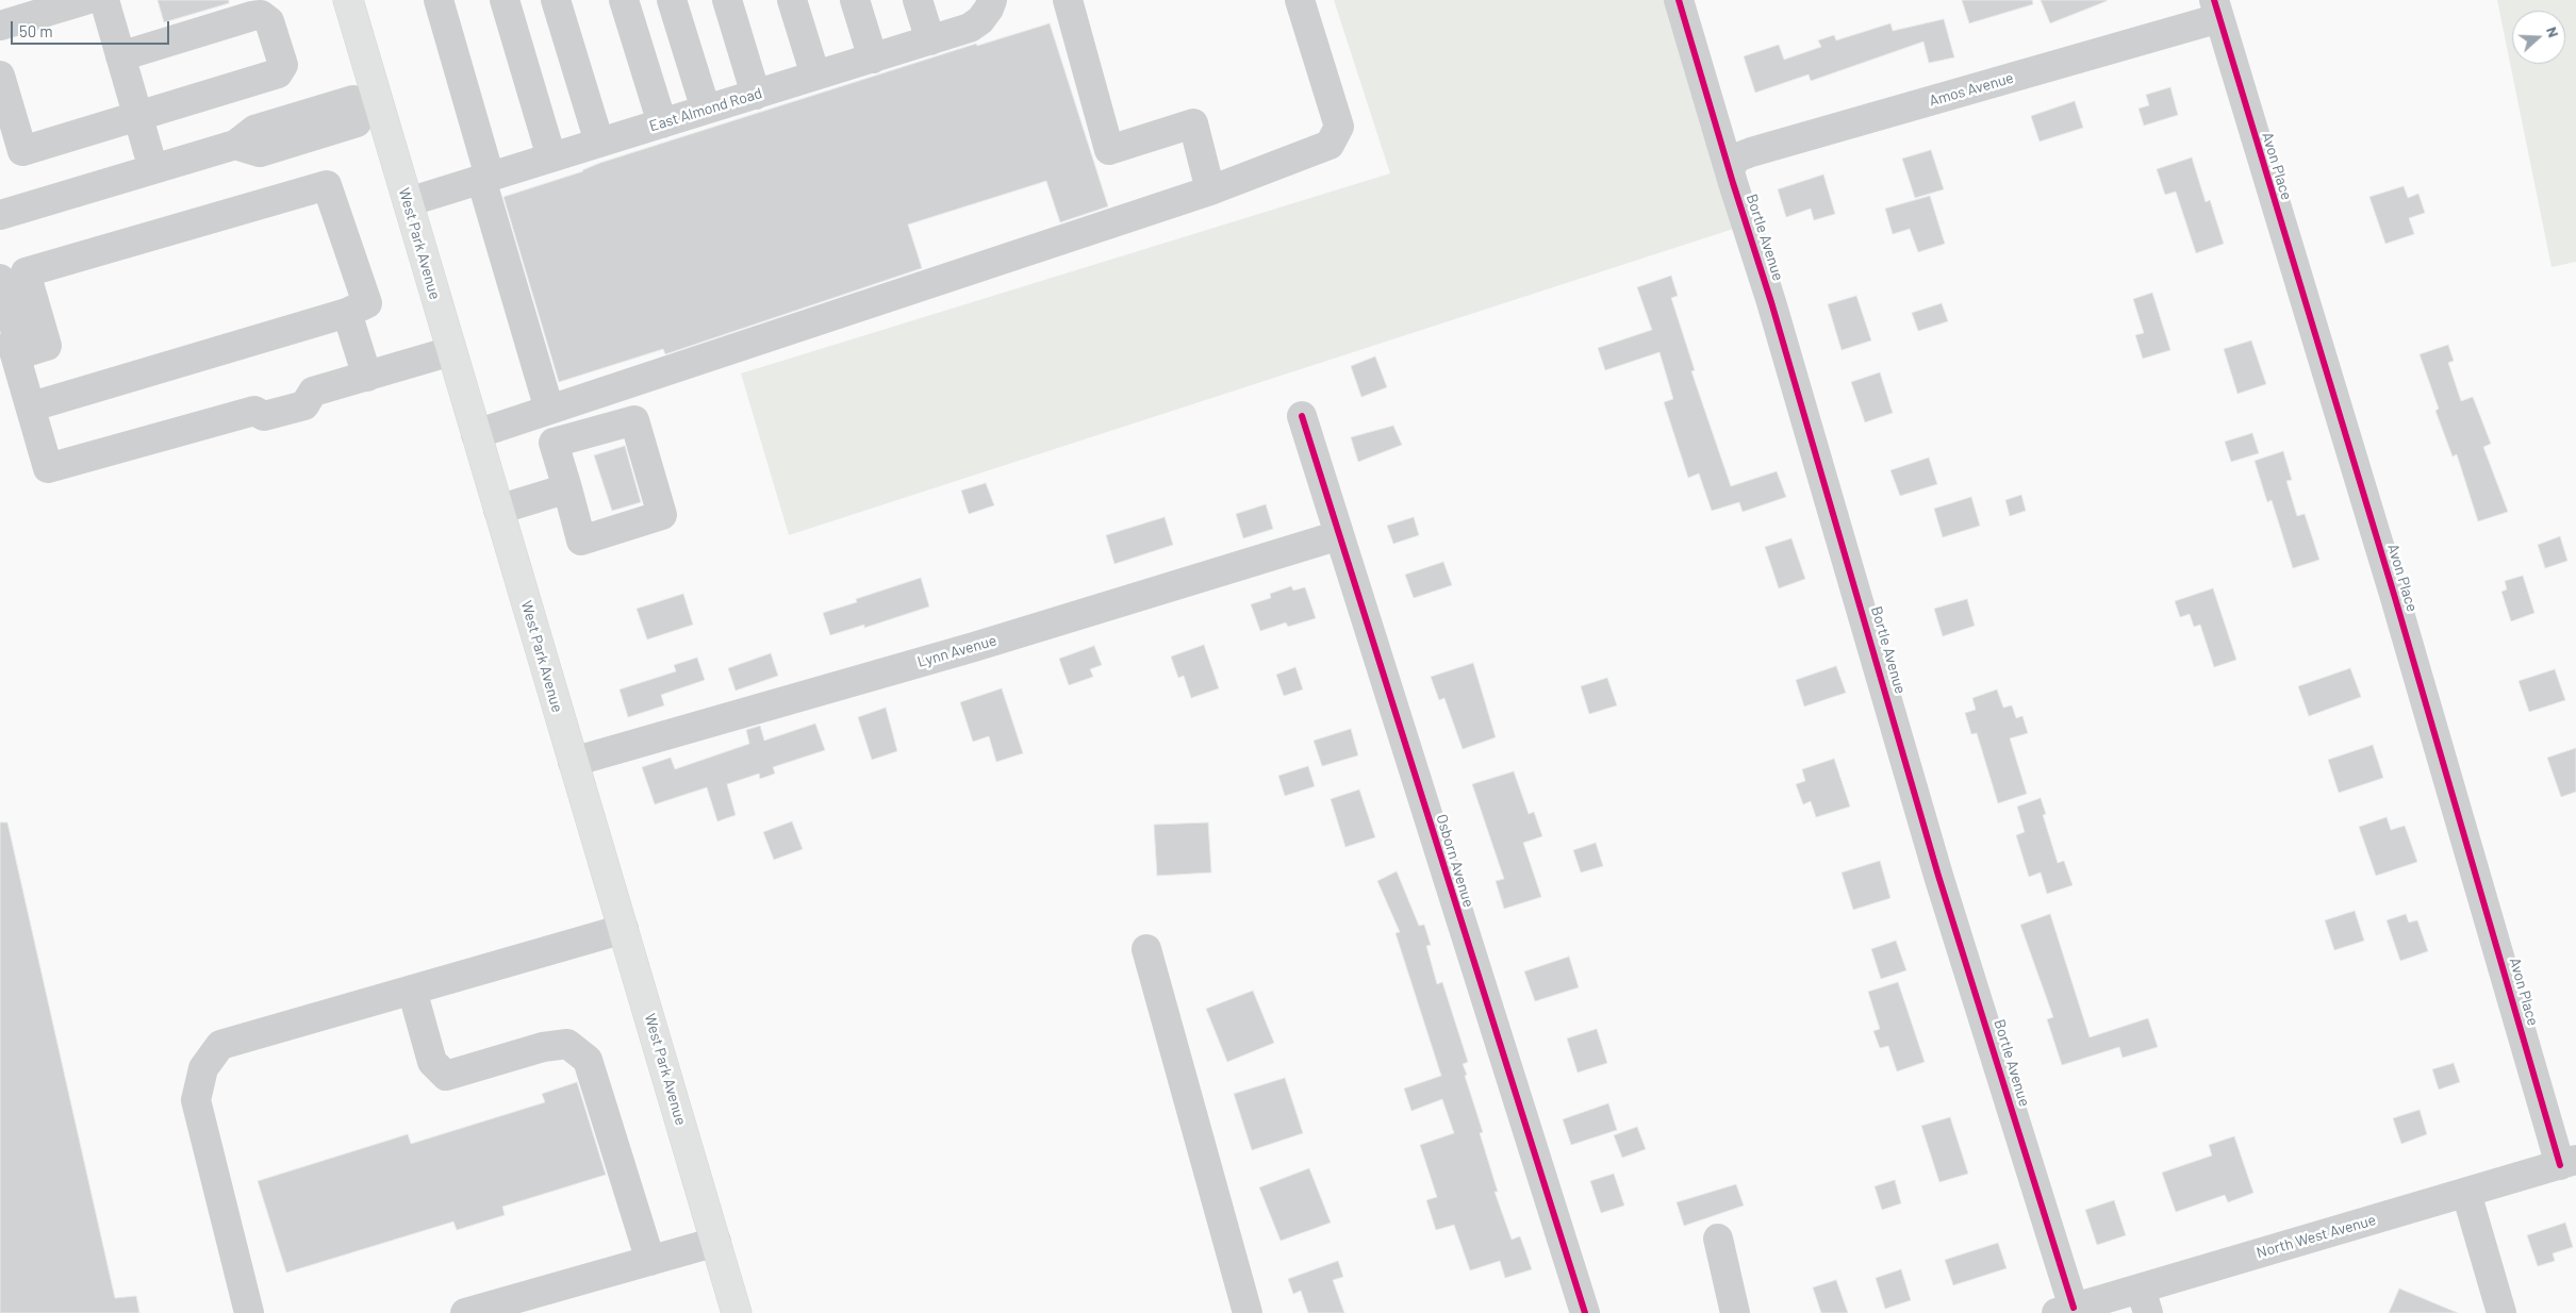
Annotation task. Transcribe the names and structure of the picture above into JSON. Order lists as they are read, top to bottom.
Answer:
{
  "streets": {
    "main road": ["West Park Avenue"],
    "street": [
      "Amos Avenue",
      "East Almond Road",
      "Avon Place",
      "Bortle Avenue",
      "Lynn Avenue",
      "Osborn Avenue",
      "North West Avenue"
    ]
  },
  "crossings": [
    ["Amos Avenue", "Avon Place"],
    ["Amos Avenue", "Bortle Avenue"],
    ["East Almond Road", "West Park Avenue"],
    ["Avon Place", "North West Avenue"],
    ["Bortle Avenue", "North West Avenue"],
    ["West Park Avenue", "Lynn Avenue"],
    ["Lynn Avenue", "Osborn Avenue"]
  ],
  "scale_bar": "50 m",
  "north": "right"
}
